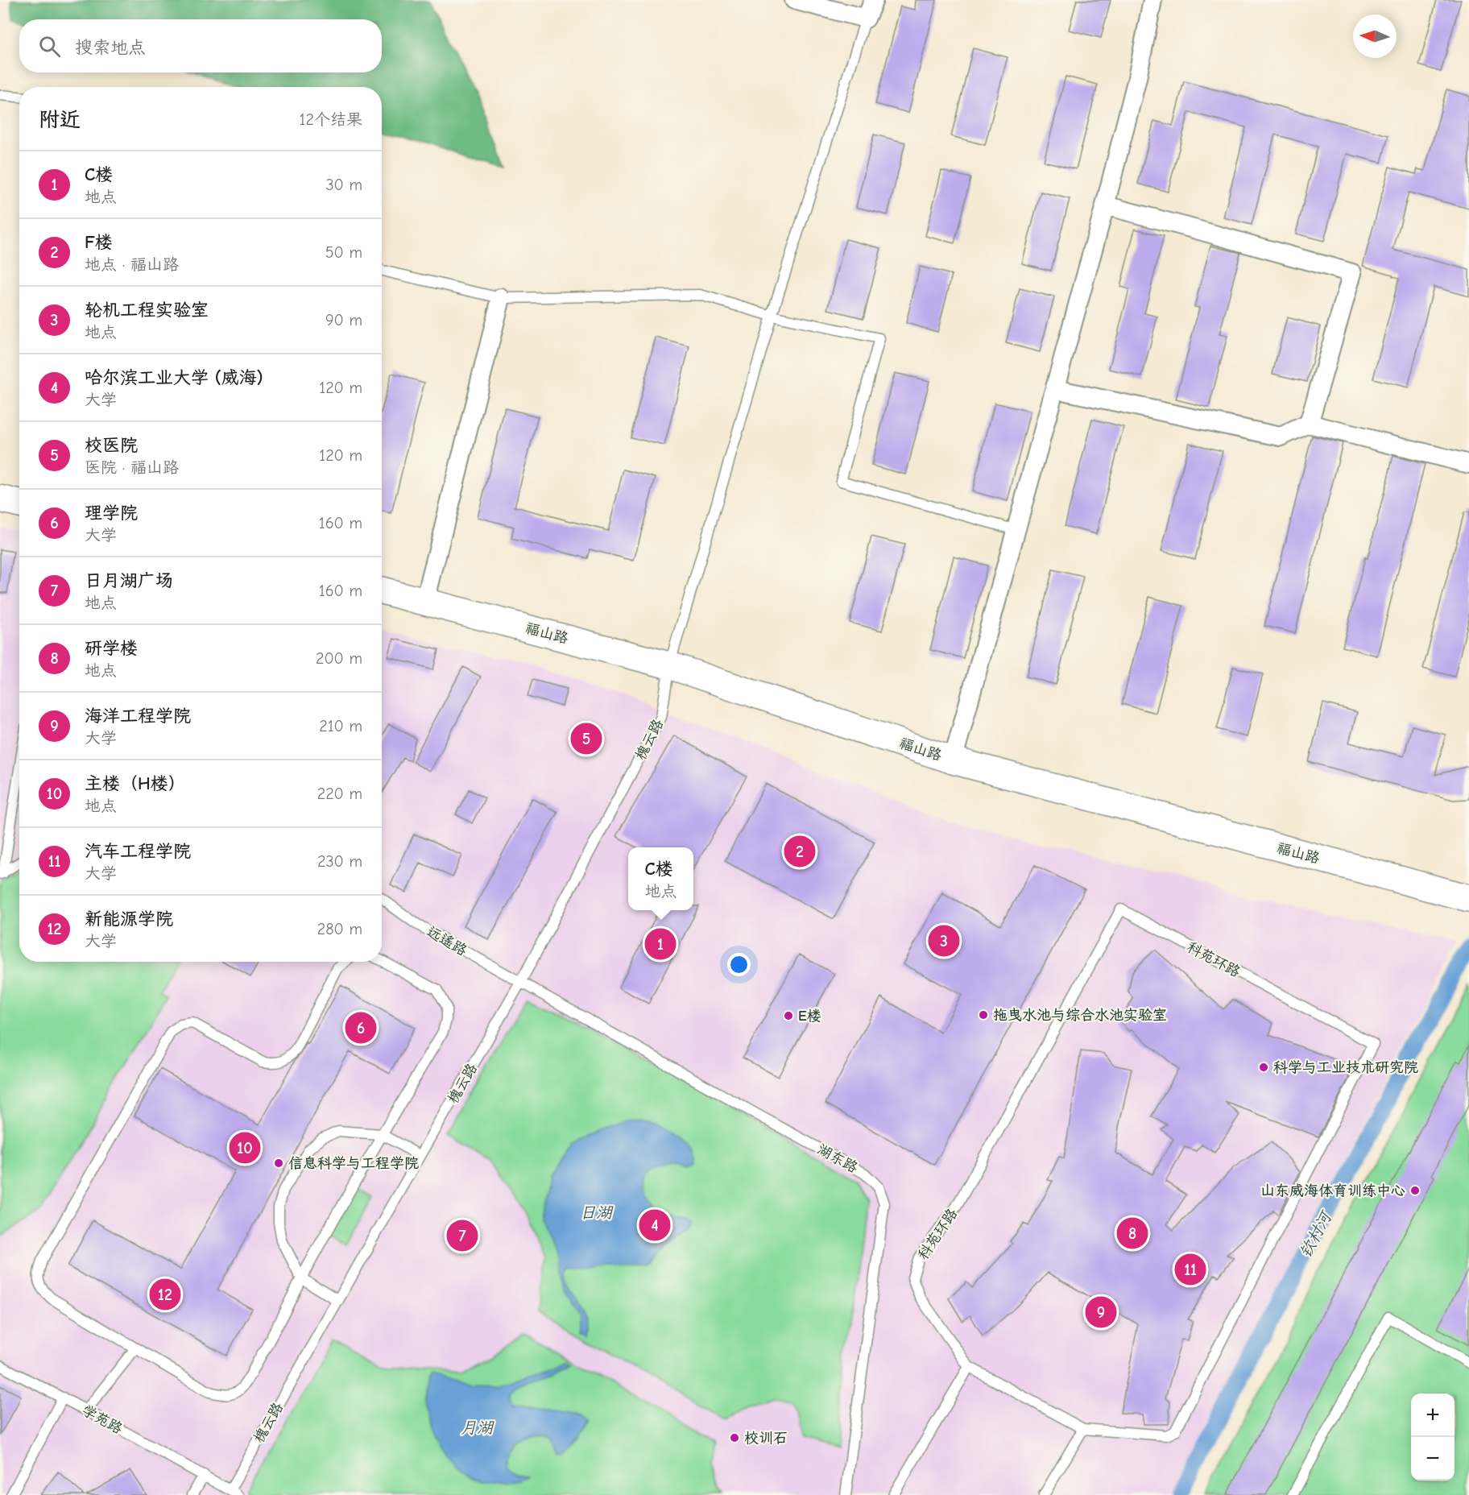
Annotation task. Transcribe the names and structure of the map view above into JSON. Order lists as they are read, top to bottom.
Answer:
{
  "streets": {
    "main road": ["福山路"],
    "lane": [
      "槐云路",
      "远遥路",
      "科苑环路",
      "湖东路",
      "学苑路"
    ]
  },
  "crossings": [
    ["福山路", "槐云路"],
    ["槐云路", "远遥路"],
    ["槐云路", "湖东路"],
    ["槐云路", "学苑路"],
    ["远遥路", "湖东路"]
  ],
  "water": ["日湖", "钦村河", "月湖"],
  "places": [
    "拖曳水池与综合水池实验室",
    "E楼",
    "科学与工业技术研究院",
    "信息科学与工程学院",
    "山东威海体育训练中心",
    "校训石"
  ],
  "north": "left",
  "page": {
    "search": "搜索地点",
    "heading": ["附近", "12个结果"],
    "list": [
      {
        "mark": "1",
        "name": "C楼",
        "note": "地点",
        "value": "30 m"
      },
      {
        "mark": "2",
        "name": "F楼",
        "note": "地点 · 福山路",
        "value": "50 m"
      },
      {
        "mark": "3",
        "name": "轮机工程实验室",
        "note": "地点",
        "value": "90 m"
      },
      {
        "mark": "4",
        "name": "哈尔滨工业大学 (威海)",
        "note": "大学",
        "value": "120 m"
      },
      {
        "mark": "5",
        "name": "校医院",
        "note": "医院 · 福山路",
        "value": "120 m"
      },
      {
        "mark": "6",
        "name": "理学院",
        "note": "大学",
        "value": "160 m"
      },
      {
        "mark": "7",
        "name": "日月湖广场",
        "note": "地点",
        "value": "160 m"
      },
      {
        "mark": "8",
        "name": "研学楼",
        "note": "地点",
        "value": "200 m"
      },
      {
        "mark": "9",
        "name": "海洋工程学院",
        "note": "大学",
        "value": "210 m"
      },
      {
        "mark": "10",
        "name": "主楼（H楼）",
        "note": "地点",
        "value": "220 m"
      },
      {
        "mark": "11",
        "name": "汽车工程学院",
        "note": "大学",
        "value": "230 m"
      },
      {
        "mark": "12",
        "name": "新能源学院",
        "note": "大学",
        "value": "280 m"
      }
    ],
    "pins": [
      "5",
      "2",
      "3",
      "1",
      "6",
      "10",
      "4",
      "8",
      "7",
      "11",
      "12",
      "9"
    ],
    "popup": ["C楼", "地点"],
    "map_buttons": ["+", "−"]
  }
}
